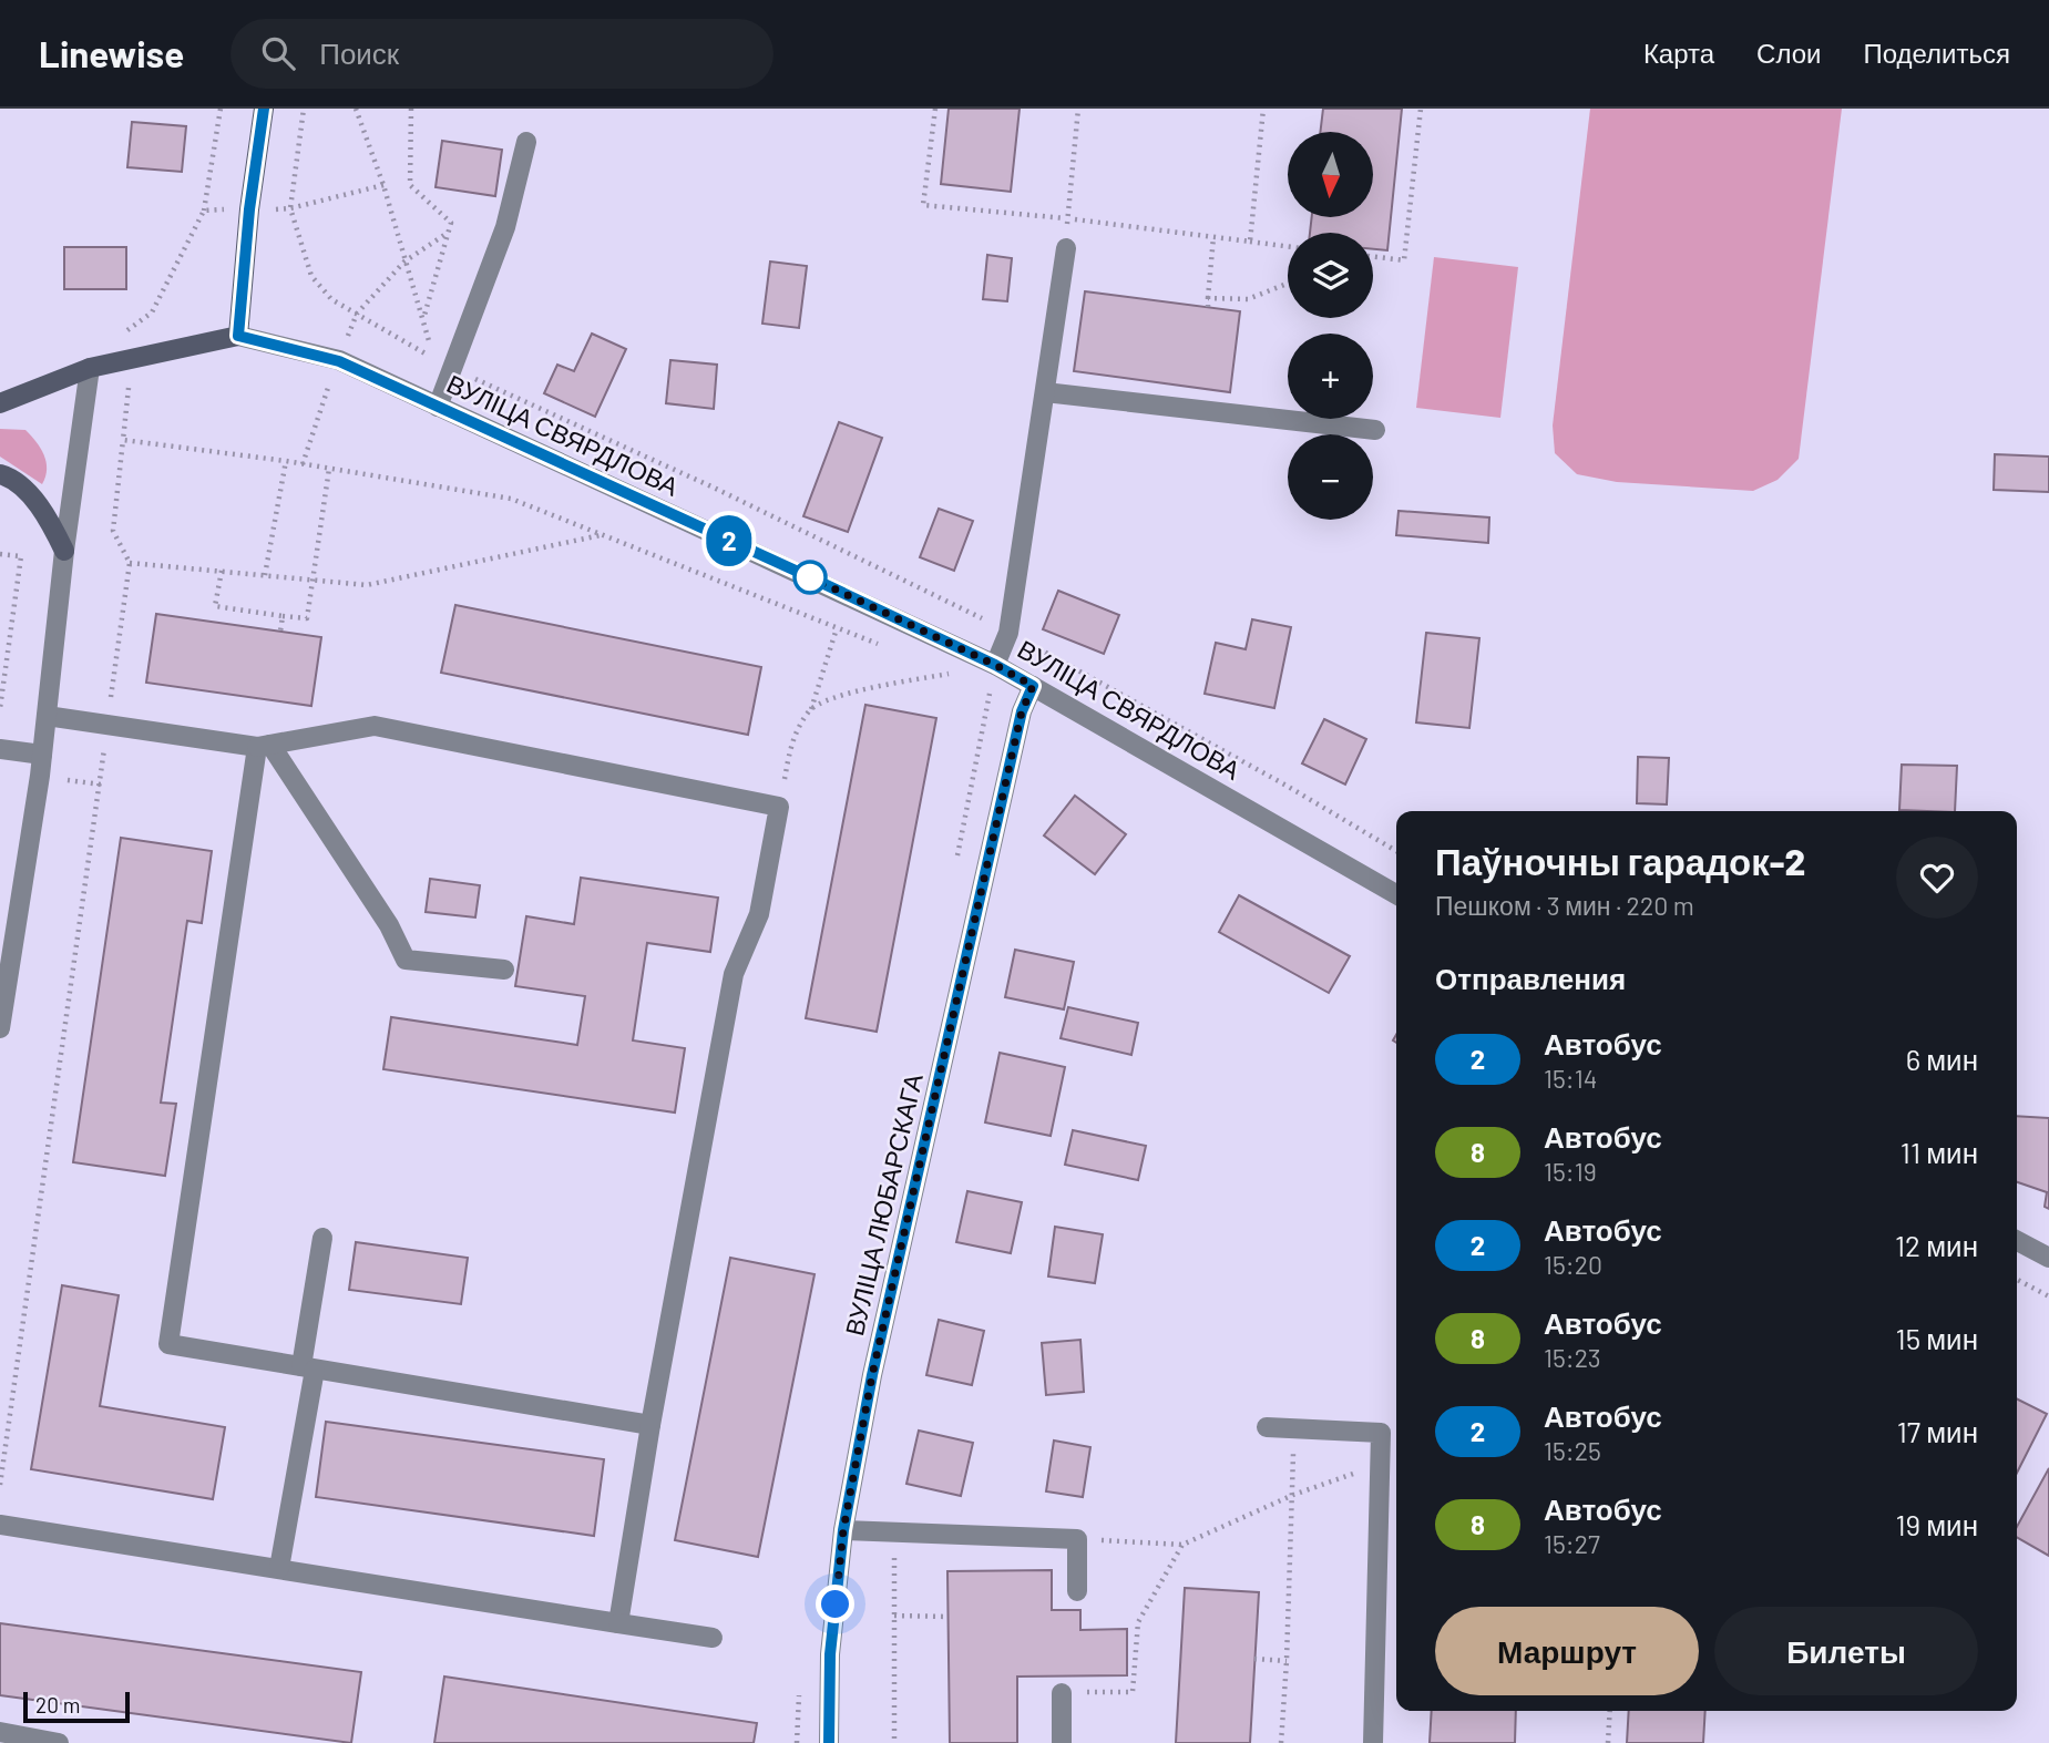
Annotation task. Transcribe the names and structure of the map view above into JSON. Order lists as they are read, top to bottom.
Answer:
{
  "streets": {
    "main road": ["ВУЛІЦА СВЯРДЛОВА"],
    "street": ["ВУЛІЦА ЛЮБАРСКАГА"]
  },
  "crossings": [
    ["ВУЛІЦА СВЯРДЛОВА", "ВУЛІЦА ЛЮБАРСКАГА"]
  ],
  "lines": ["bus line 2"],
  "scale_bar": "20 m",
  "north": "bottom",
  "page": {
    "header": "Linewise",
    "search": "Поиск",
    "nav": ["Карта", "Слои", "Поделиться"],
    "on_map": "2",
    "map_buttons": ["+", "−"],
    "heading": [
      ["Паўночны гарадок-2", "Пешком · 3 мин · 220 m"],
      "Отправления"
    ],
    "list": [
      {
        "mark": "2",
        "name": "Автобус",
        "note": "15:14",
        "value": "6 мин"
      },
      {
        "mark": "8",
        "name": "Автобус",
        "note": "15:19",
        "value": "11 мин"
      },
      {
        "mark": "2",
        "name": "Автобус",
        "note": "15:20",
        "value": "12 мин"
      },
      {
        "mark": "8",
        "name": "Автобус",
        "note": "15:23",
        "value": "15 мин"
      },
      {
        "mark": "2",
        "name": "Автобус",
        "note": "15:25",
        "value": "17 мин"
      },
      {
        "mark": "8",
        "name": "Автобус",
        "note": "15:27",
        "value": "19 мин"
      }
    ],
    "buttons": ["Маршрут", "Билеты"],
    "scale": "20 m"
  }
}
